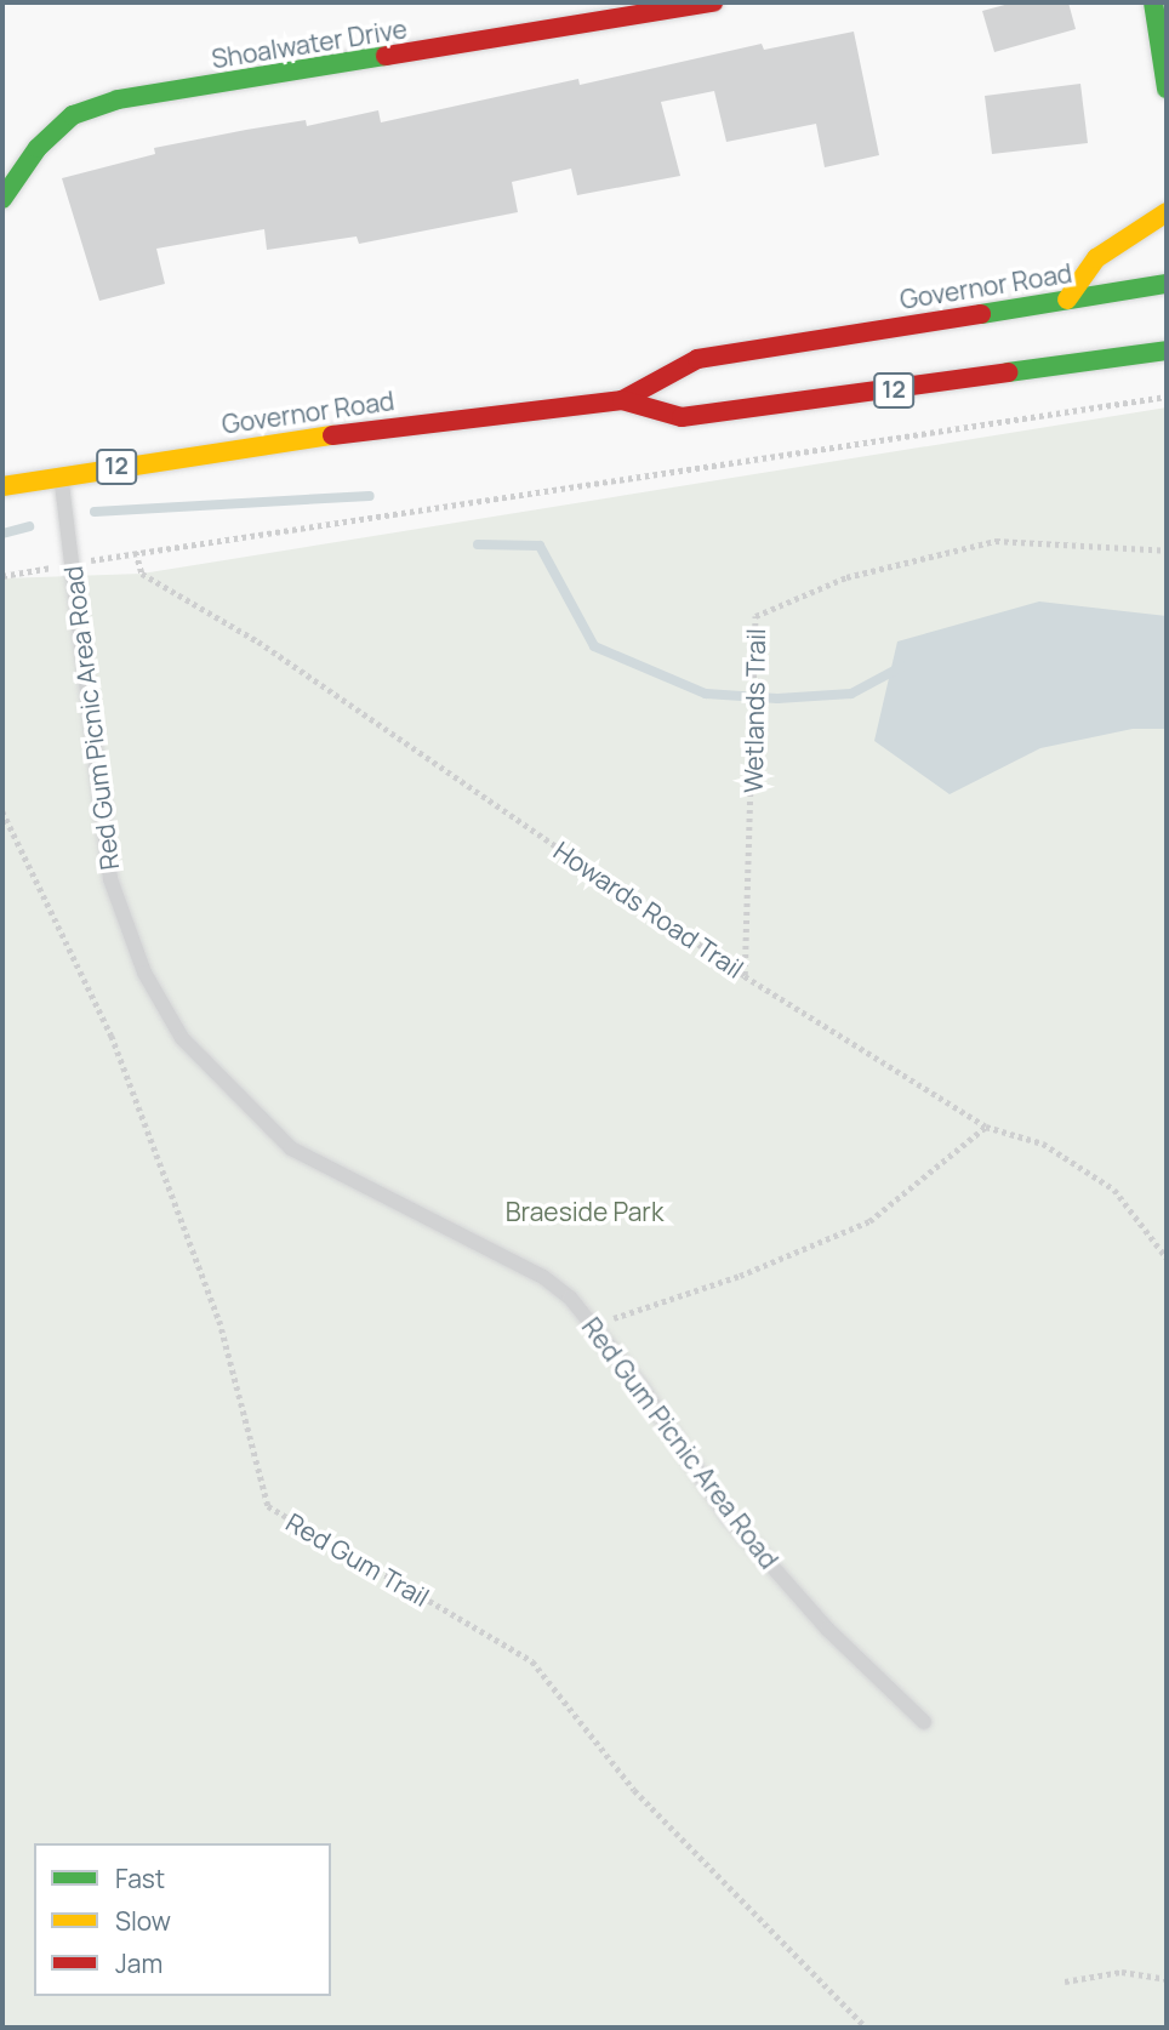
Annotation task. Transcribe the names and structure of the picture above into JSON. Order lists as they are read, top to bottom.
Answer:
{
  "streets": {
    "main road": ["Shoalwater Drive", "Governor Road", "12"],
    "lane": ["Red Gum Picnic Area Road"],
    "path": ["Wetlands Trail", "Howards Road Trail", "Red Gum Trail"]
  },
  "crossings": [
    ["Governor Road", "Red Gum Picnic Area Road"],
    ["Wetlands Trail", "Howards Road Trail"]
  ],
  "parks": ["Braeside Park"],
  "legend": ["Fast", "Slow", "Jam"]
}
